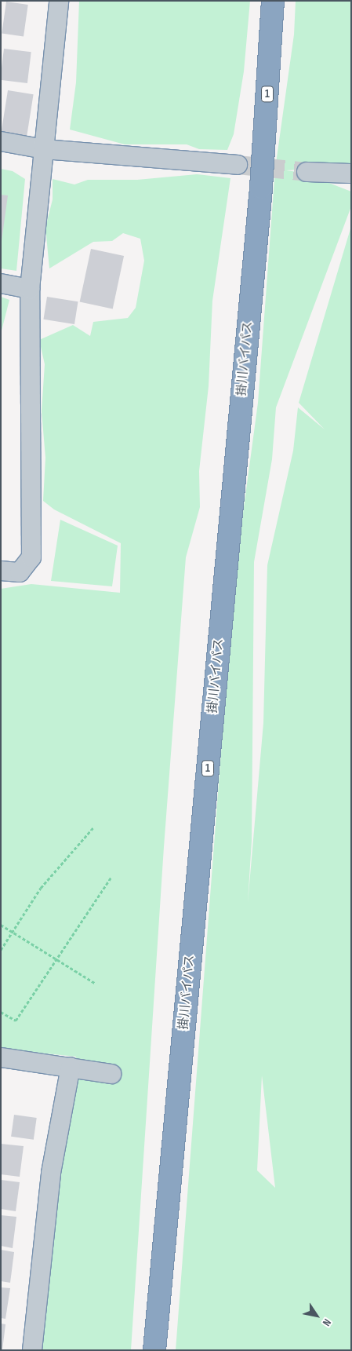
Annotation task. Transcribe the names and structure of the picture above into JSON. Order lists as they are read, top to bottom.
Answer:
{
  "streets": {
    "highway": ["1", "掛川バイパス"]
  },
  "north": "bottom right"
}
